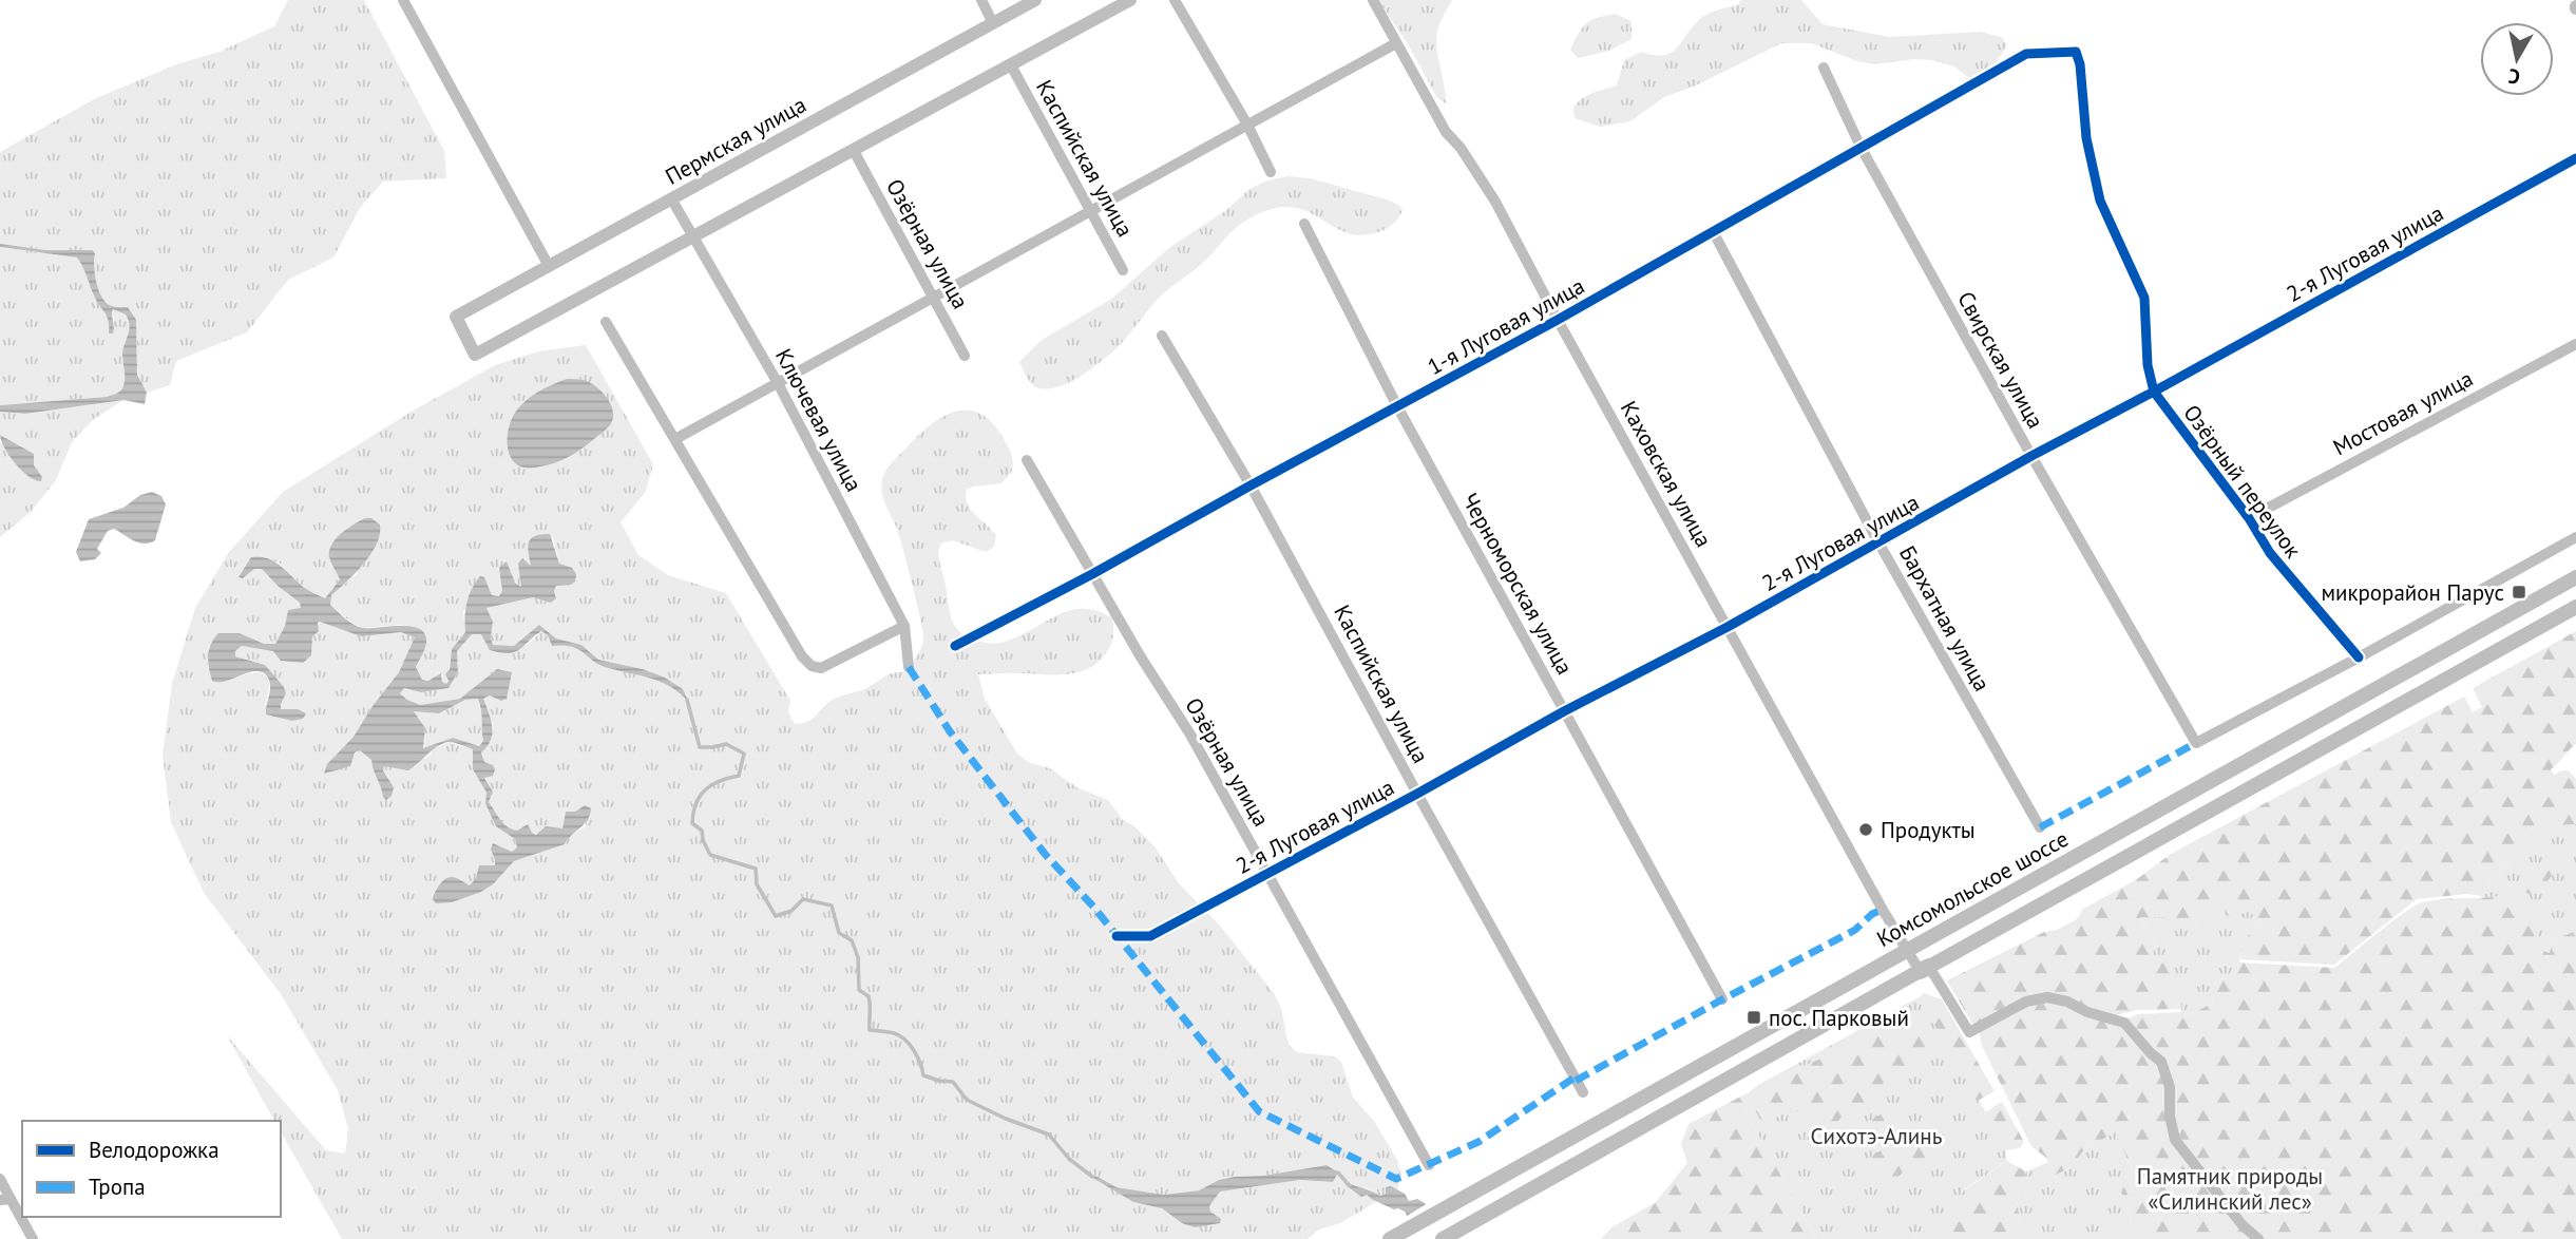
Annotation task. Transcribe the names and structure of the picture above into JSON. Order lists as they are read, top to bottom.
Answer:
{
  "streets": {
    "main road": ["Комсомольское шоссе"],
    "street": [
      "Пермская улица",
      "Каспийская улица",
      "Озёрная улица",
      "2-я Луговая улица",
      "1-я Луговая улица",
      "Свирская улица",
      "Мостовая улица",
      "Ключевая улица",
      "Каховская улица",
      "Озёрный переулок",
      "Черноморская улица",
      "Бархатная улица"
    ]
  },
  "crossings": [
    ["Пермская улица", "Ключевая улица"],
    ["Каспийская улица", "2-я Луговая улица"],
    ["Каспийская улица", "1-я Луговая улица"],
    ["Озёрная улица", "2-я Луговая улица"],
    ["Озёрная улица", "1-я Луговая улица"],
    ["2-я Луговая улица", "Свирская улица"],
    ["2-я Луговая улица", "Каховская улица"],
    ["2-я Луговая улица", "Озёрный переулок"],
    ["2-я Луговая улица", "Черноморская улица"],
    ["2-я Луговая улица", "Бархатная улица"],
    ["1-я Луговая улица", "Свирская улица"],
    ["1-я Луговая улица", "Каховская улица"],
    ["1-я Луговая улица", "Озёрный переулок"],
    ["1-я Луговая улица", "Черноморская улица"],
    ["1-я Луговая улица", "Бархатная улица"],
    ["Свирская улица", "Озёрный переулок"],
    ["Мостовая улица", "Озёрный переулок"],
    ["Каховская улица", "Комсомольское шоссе"]
  ],
  "parks": ["Сихотэ-Алинь", "Памятник природы «Силинский лес»"],
  "places": {
    "transit": ["микрорайон Парус", "пос. Парковый"],
    "other": ["Продукты"]
  },
  "legend": ["Велодорожка", "Тропа"],
  "north": "bottom"
}
